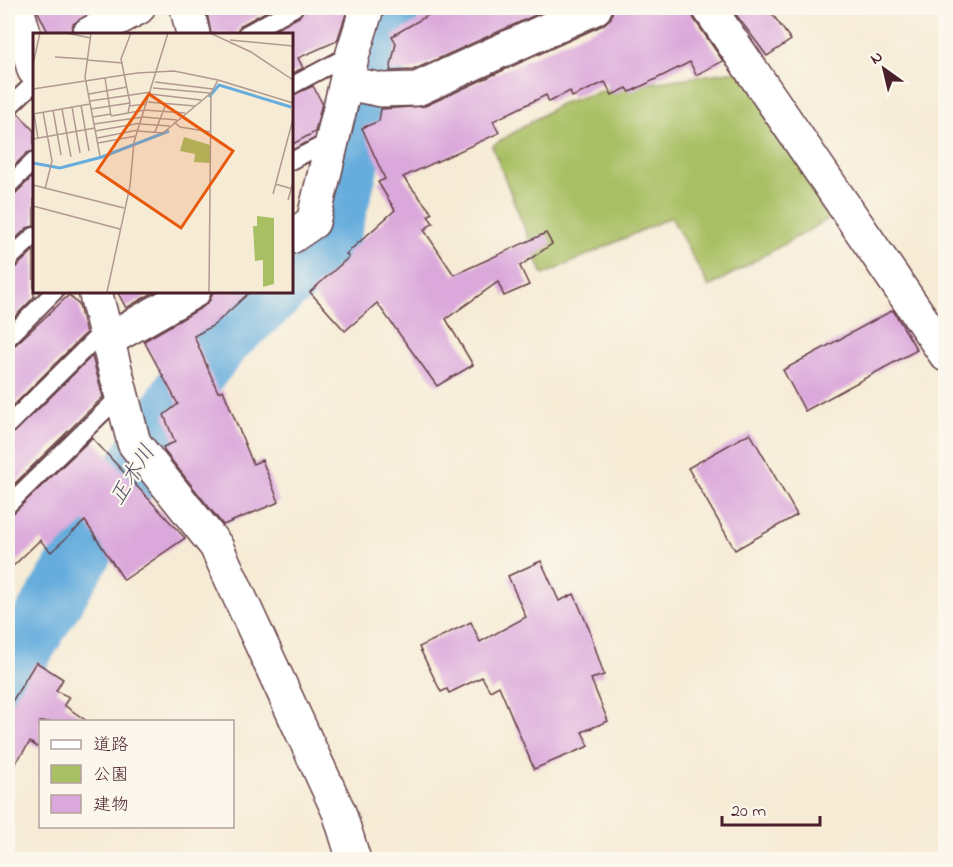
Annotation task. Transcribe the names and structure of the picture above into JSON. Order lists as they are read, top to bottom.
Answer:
{
  "water": ["正木川"],
  "legend": ["道路", "公園", "建物"],
  "scale_bar": "20 m",
  "north": "top left"
}
